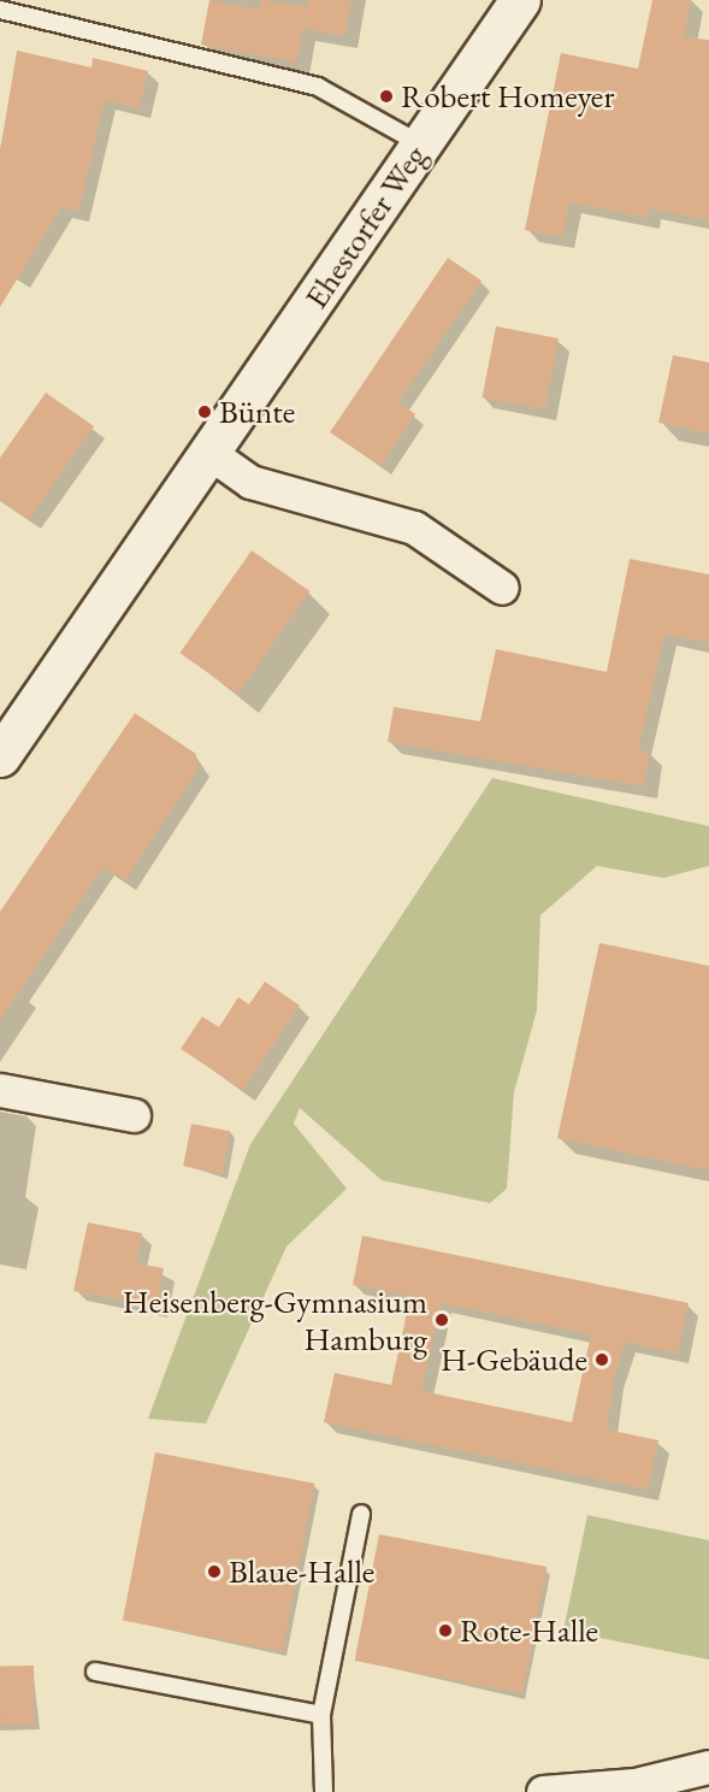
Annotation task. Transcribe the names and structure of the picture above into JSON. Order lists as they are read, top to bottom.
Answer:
{
  "streets": {
    "main road": ["Ehestorfer Weg"]
  },
  "places": [
    "Robert Homeyer",
    "Bünte",
    "Heisenberg-Gymnasium Hamburg",
    "H-Gebäude",
    "Blaue-Halle",
    "Rote-Halle"
  ]
}
